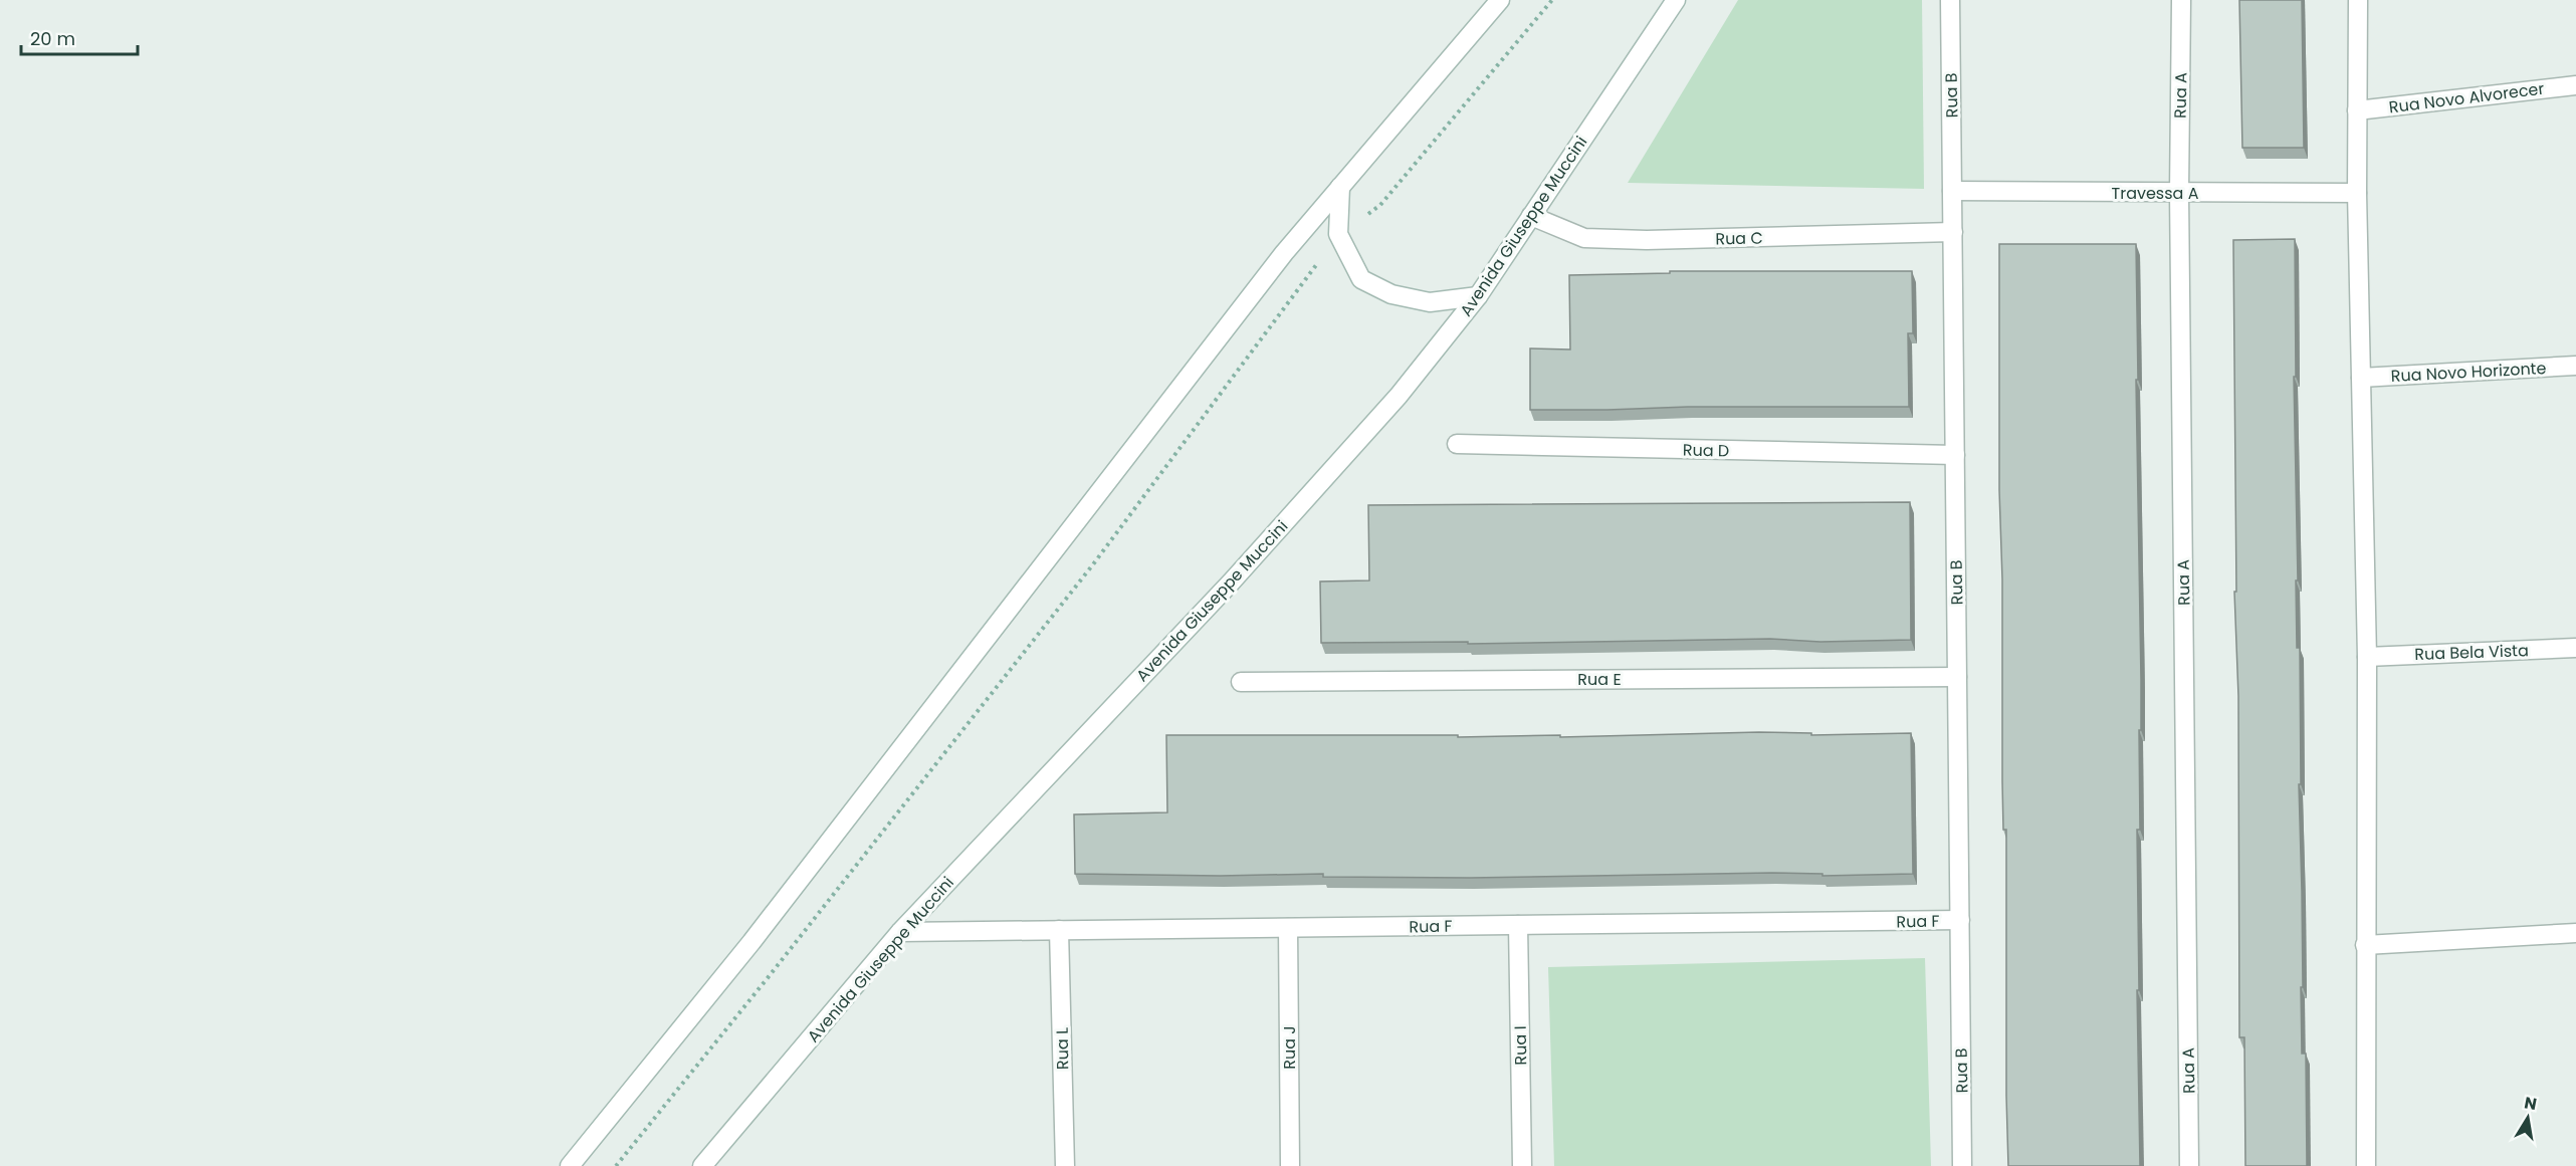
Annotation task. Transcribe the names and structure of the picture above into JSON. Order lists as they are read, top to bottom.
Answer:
{
  "streets": {
    "street": [
      "Rua B",
      "Rua A",
      "Rua Novo Alvorecer",
      "Travessa A",
      "Avenida Giuseppe Muccini",
      "Rua C",
      "Rua Novo Horizonte",
      "Rua D",
      "Rua Bela Vista",
      "Rua E",
      "Rua F",
      "Rua I",
      "Rua J",
      "Rua L"
    ]
  },
  "crossings": [
    ["Rua B", "Travessa A"],
    ["Rua B", "Rua C"],
    ["Rua B", "Rua D"],
    ["Rua B", "Rua E"],
    ["Rua B", "Rua F"],
    ["Rua A", "Travessa A"],
    ["Avenida Giuseppe Muccini", "Rua C"],
    ["Avenida Giuseppe Muccini", "Rua F"],
    ["Rua F", "Rua I"],
    ["Rua F", "Rua J"],
    ["Rua F", "Rua L"]
  ],
  "scale_bar": "20 m",
  "north": "top"
}
